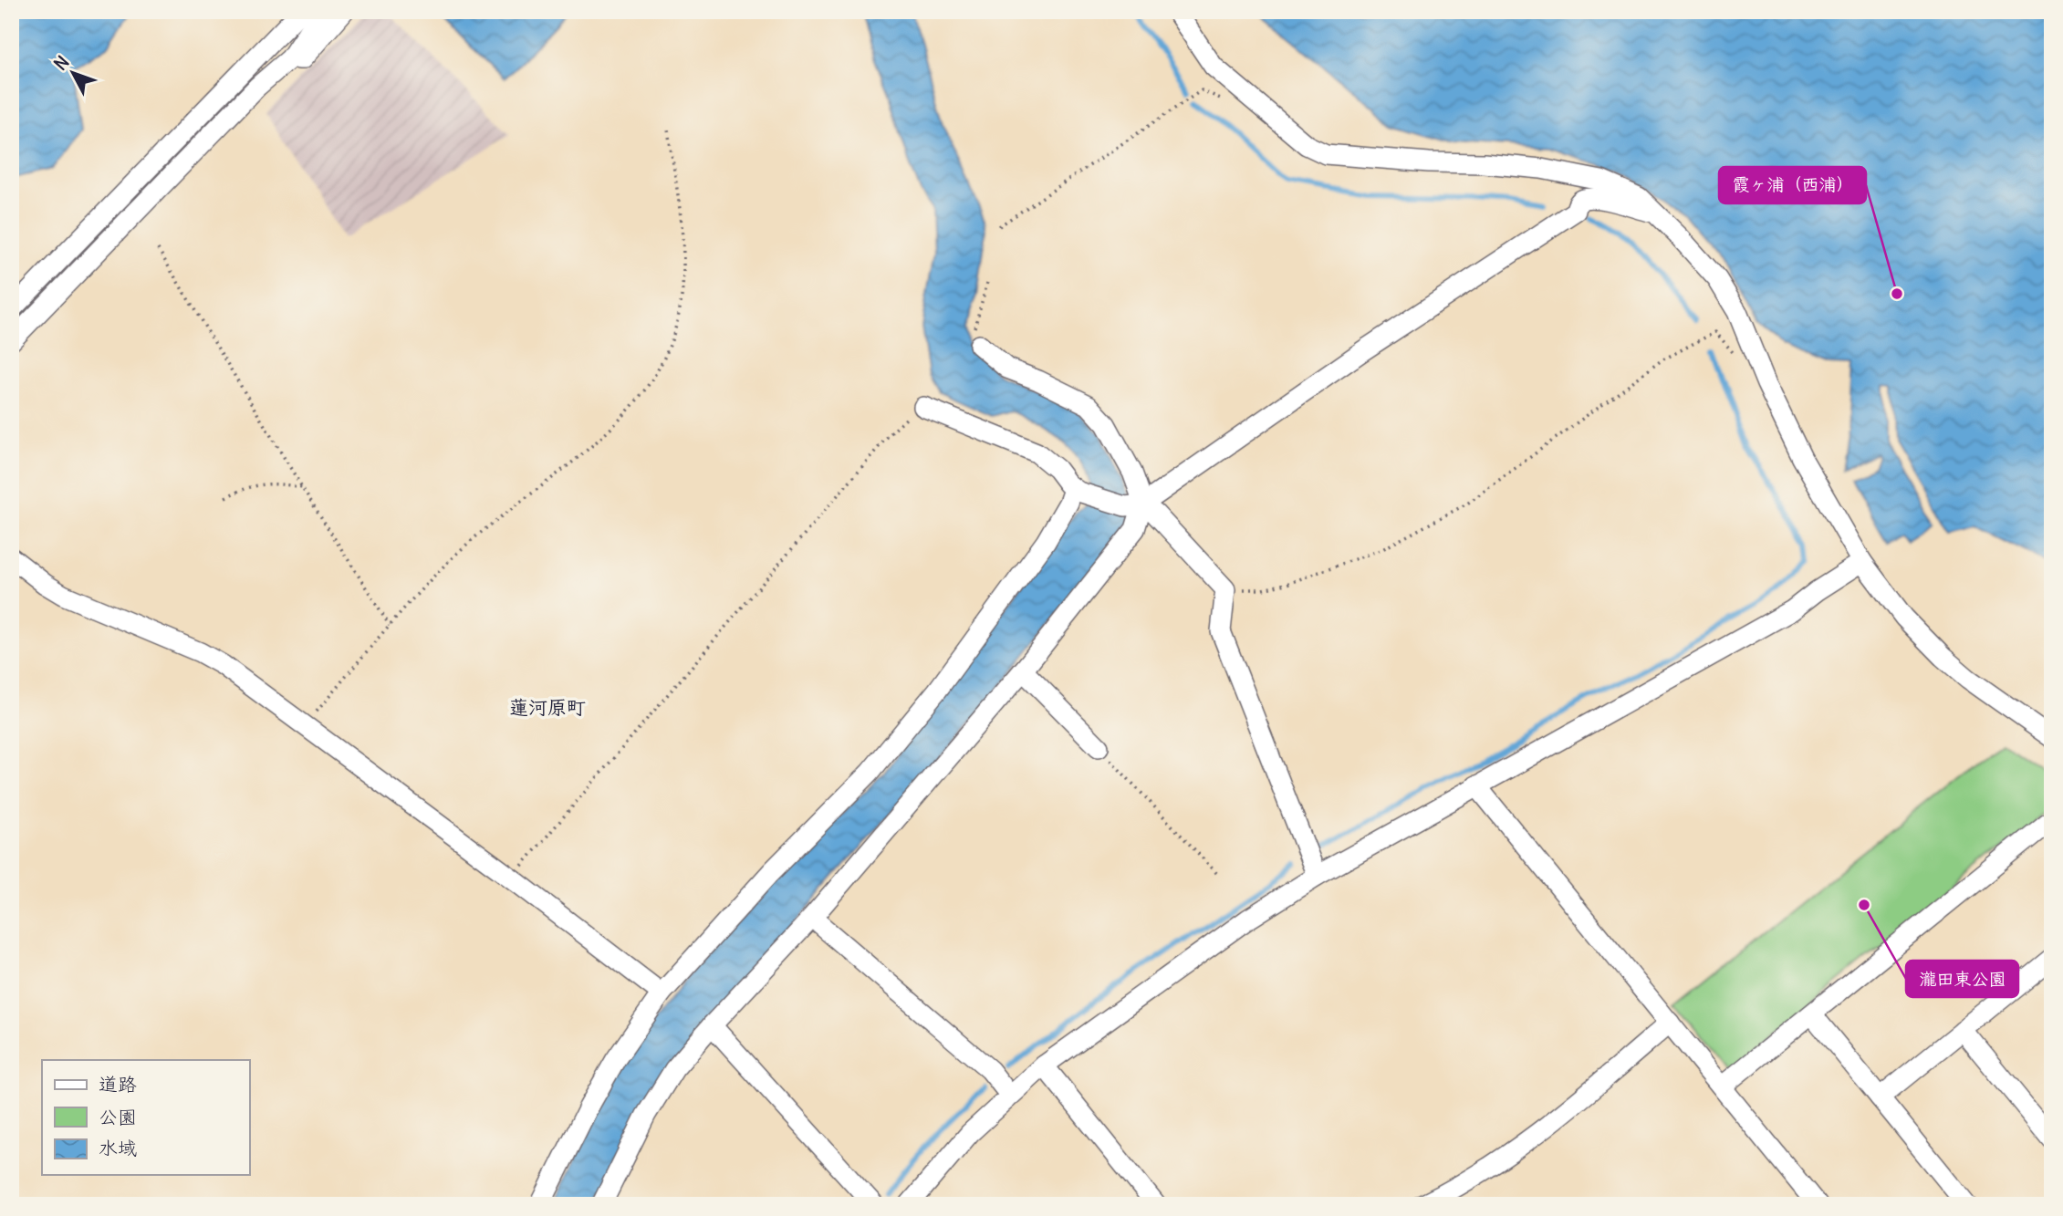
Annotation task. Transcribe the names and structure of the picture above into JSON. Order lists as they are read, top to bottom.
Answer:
{
  "districts": ["蓮河原町"],
  "places": ["霞ヶ浦（西浦）", "瀧田東公園"],
  "legend": ["道路", "公園", "水域"],
  "north": "top left"
}
